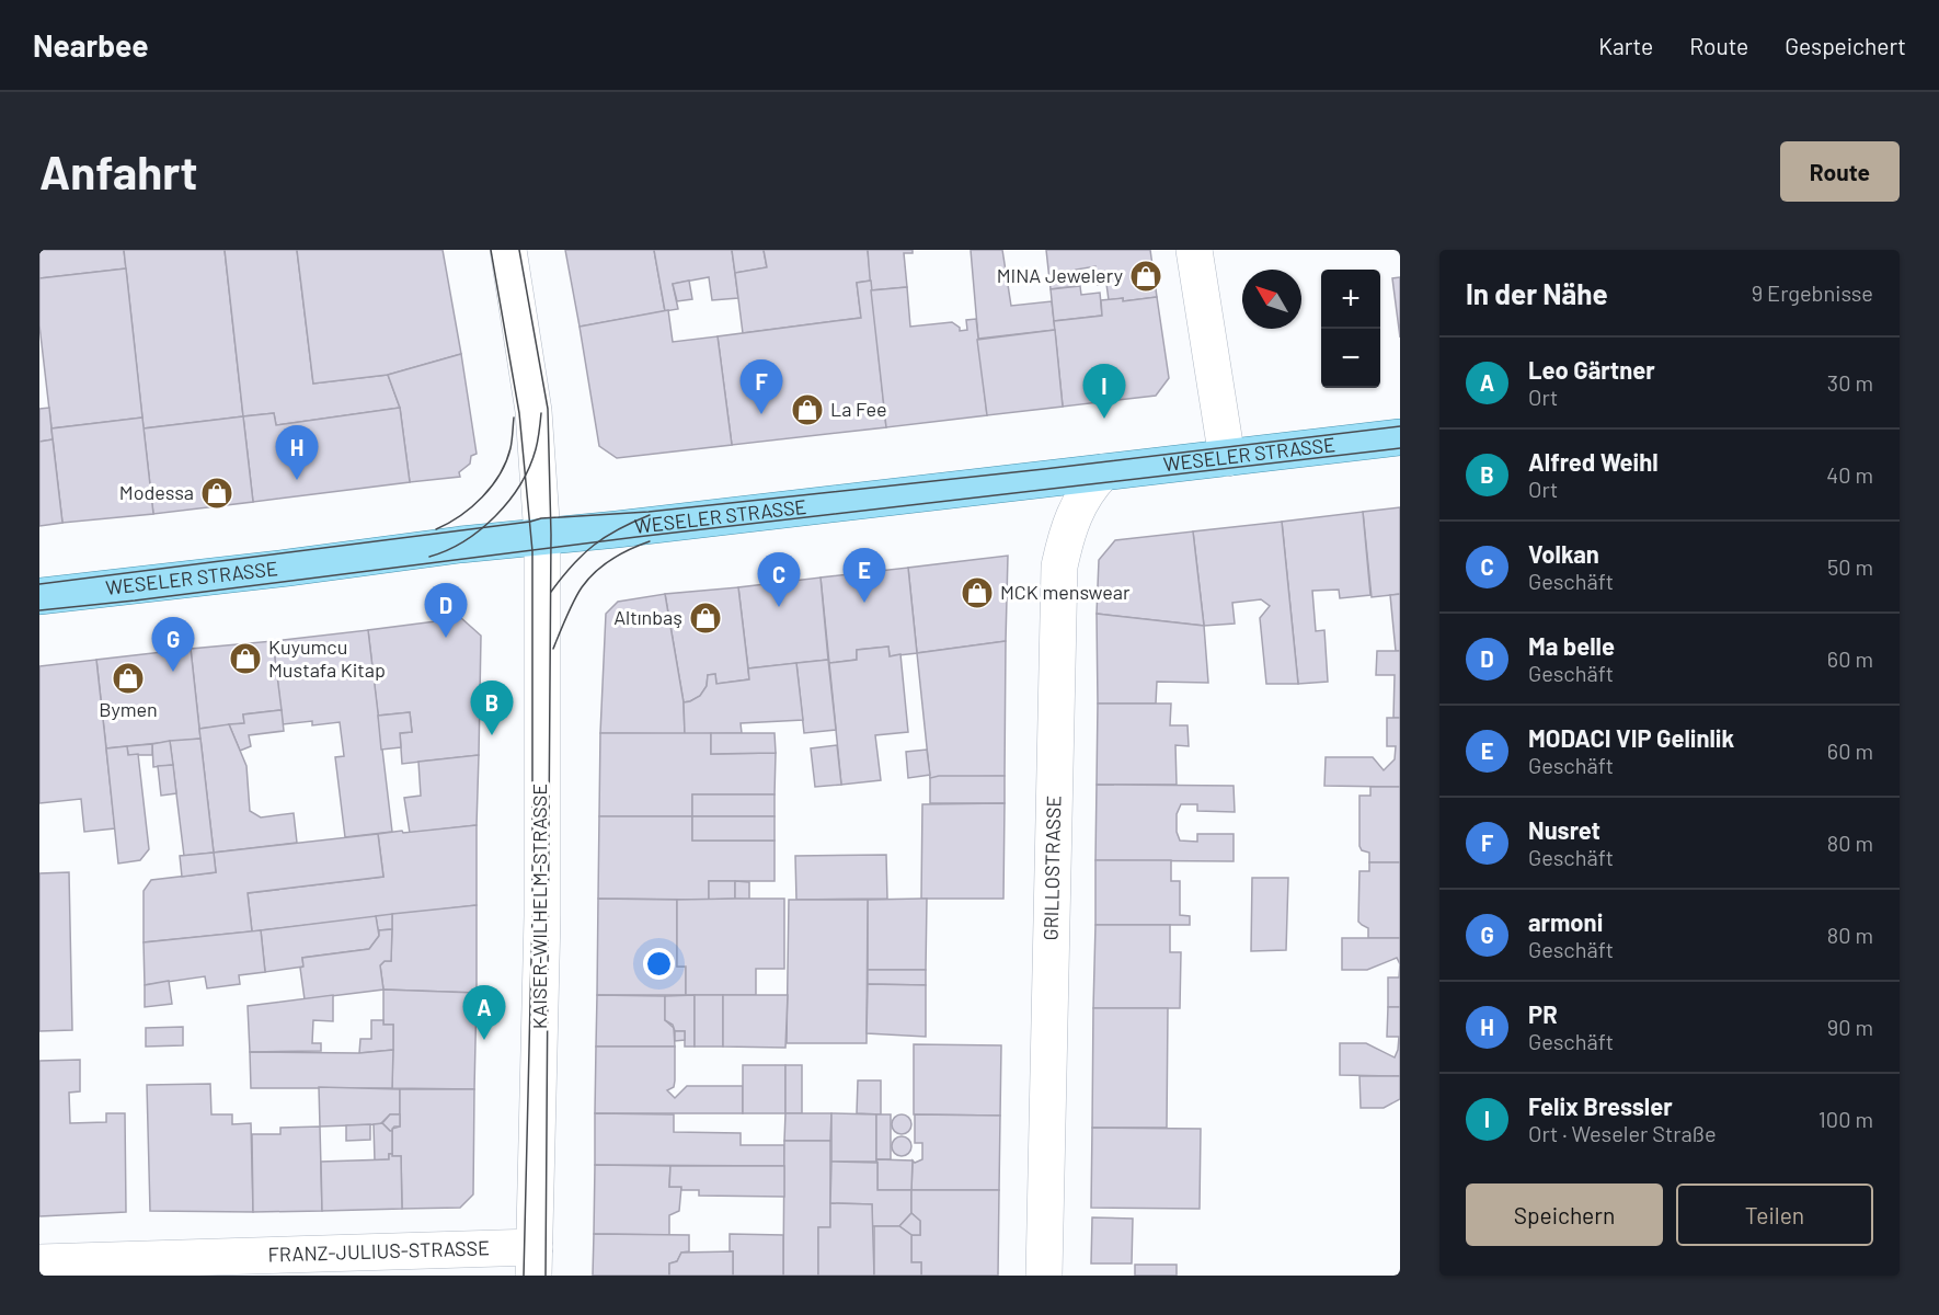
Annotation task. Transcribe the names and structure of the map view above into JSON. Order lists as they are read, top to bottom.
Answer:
{
  "streets": {
    "main road": ["WESELER STRASSE"],
    "street": ["GRILLOSTRASSE", "KAISER-WILHELM-STRASSE", "FRANZ-JULIUS-STRASSE"]
  },
  "crossings": [
    ["WESELER STRASSE", "GRILLOSTRASSE"],
    ["WESELER STRASSE", "KAISER-WILHELM-STRASSE"],
    ["KAISER-WILHELM-STRASSE", "FRANZ-JULIUS-STRASSE"]
  ],
  "places": {
    "shop": [
      "MINA Jewelery",
      "La Fee",
      "Modessa",
      "MCK menswear",
      "Altınbaş",
      "Kuyumcu Mustafa Kitap",
      "Bymen"
    ]
  },
  "north": "top left",
  "page": {
    "header": "Nearbee",
    "nav": ["Karte", "Route", "Gespeichert"],
    "buttons": [
      "Route",
      ["Speichern", "Teilen"]
    ],
    "title": "Anfahrt",
    "heading": ["In der Nähe", "9 Ergebnisse"],
    "map_buttons": ["+", "−"],
    "list": [
      {
        "mark": "A",
        "name": "Leo Gärtner",
        "note": "Ort",
        "value": "30 m"
      },
      {
        "mark": "B",
        "name": "Alfred Weihl",
        "note": "Ort",
        "value": "40 m"
      },
      {
        "mark": "C",
        "name": "Volkan",
        "note": "Geschäft",
        "value": "50 m"
      },
      {
        "mark": "D",
        "name": "Ma belle",
        "note": "Geschäft",
        "value": "60 m"
      },
      {
        "mark": "E",
        "name": "MODACI VIP Gelinlik",
        "note": "Geschäft",
        "value": "60 m"
      },
      {
        "mark": "F",
        "name": "Nusret",
        "note": "Geschäft",
        "value": "80 m"
      },
      {
        "mark": "G",
        "name": "armoni",
        "note": "Geschäft",
        "value": "80 m"
      },
      {
        "mark": "H",
        "name": "PR",
        "note": "Geschäft",
        "value": "90 m"
      },
      {
        "mark": "I",
        "name": "Felix Bressler",
        "note": "Ort · Weseler Straße",
        "value": "100 m"
      }
    ],
    "pins": [
      "F",
      "I",
      "H",
      "E",
      "C",
      "D",
      "G",
      "B",
      "A"
    ]
  }
}
